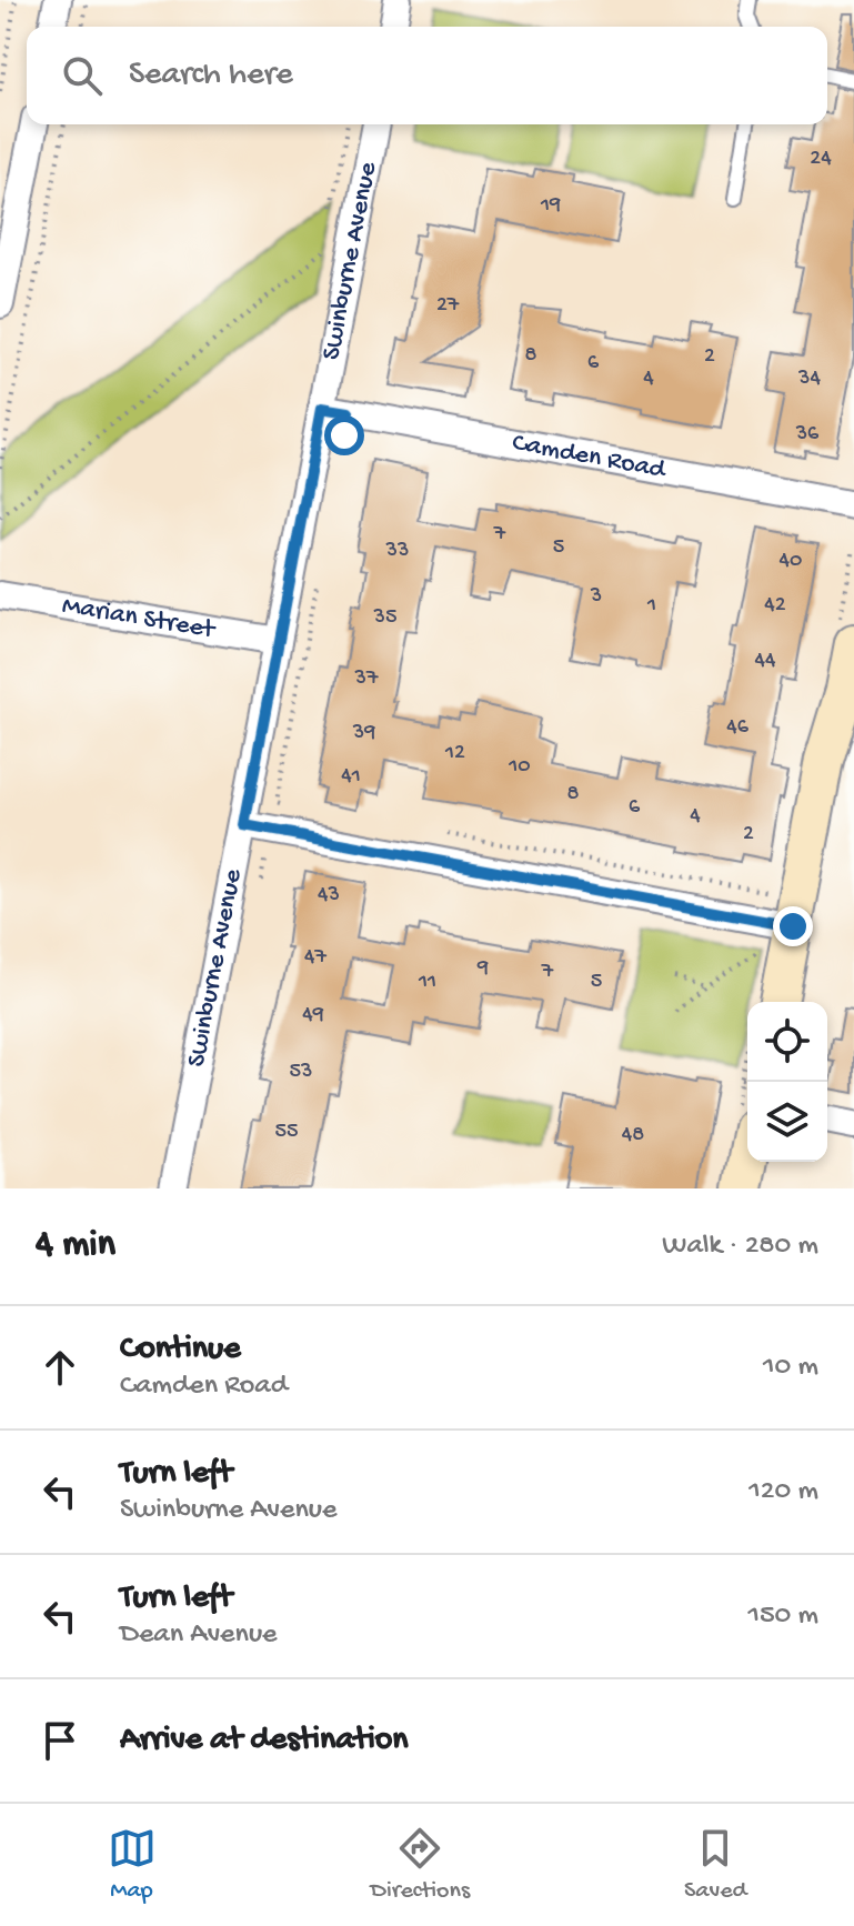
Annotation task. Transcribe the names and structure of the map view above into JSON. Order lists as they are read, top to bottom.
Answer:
{
  "streets": {
    "street": ["Swinburne Avenue", "Camden Road", "Marian Street"]
  },
  "crossings": [
    ["Swinburne Avenue", "Camden Road"],
    ["Swinburne Avenue", "Marian Street"]
  ],
  "house_numbers": [
    "24",
    "19",
    "27",
    "8",
    "2",
    "6",
    "4",
    "34",
    "36",
    "7",
    "5",
    "33",
    "40",
    "3",
    "1",
    "42",
    "35",
    "44",
    "37",
    "46",
    "39",
    "12",
    "10",
    "41",
    "8",
    "6",
    "4",
    "2",
    "43",
    "47",
    "9",
    "7",
    "11",
    "5",
    "49",
    "53",
    "55",
    "48"
  ],
  "page": {
    "search": "Search here",
    "heading": ["4 min", "Walk · 280 m"],
    "list": [
      ["Continue", "Camden Road", "10 m"],
      ["Turn left", "Swinburne Avenue", "120 m"],
      ["Turn left", "Dean Avenue", "150 m"],
      "Arrive at destination"
    ],
    "nav": ["Map", "Directions", "Saved"]
  }
}
